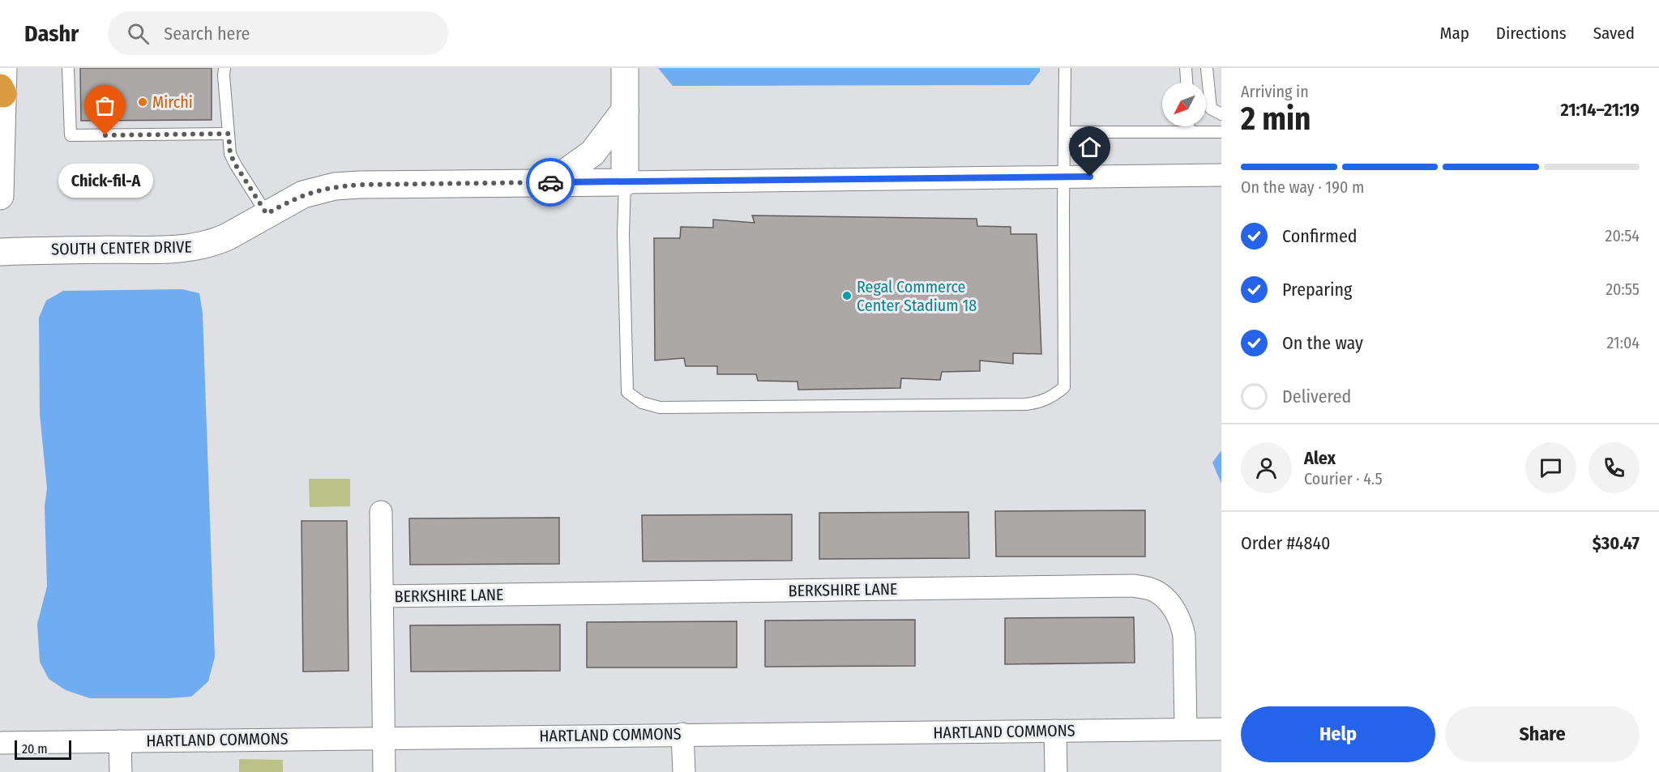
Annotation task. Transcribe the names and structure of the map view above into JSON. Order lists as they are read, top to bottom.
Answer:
{
  "streets": {
    "street": ["SOUTH CENTER DRIVE", "BERKSHIRE LANE", "HARTLAND COMMONS"]
  },
  "crossings": [
    ["BERKSHIRE LANE", "HARTLAND COMMONS"]
  ],
  "places": ["Mirchi", "Chick-fil-A", "Regal Commerce Center Stadium 18"],
  "scale_bar": "20 m",
  "north": "bottom left",
  "page": {
    "header": "Dashr",
    "search": "Search here",
    "nav": ["Map", "Directions", "Saved"],
    "heading": ["2 min", "Arriving in", "21:14–21:19"],
    "panel": [
      "Alex",
      "Courier · 4.5",
      "Order #4840",
      "$30.47"
    ],
    "bar": "On the way · 190 m",
    "bubble": "Chick-fil-A",
    "list": [
      ["Confirmed", "20:54"],
      ["Preparing", "20:55"],
      ["On the way", "21:04"],
      "Delivered"
    ],
    "buttons": ["Help", "Share"],
    "scale": "20 m"
  }
}
